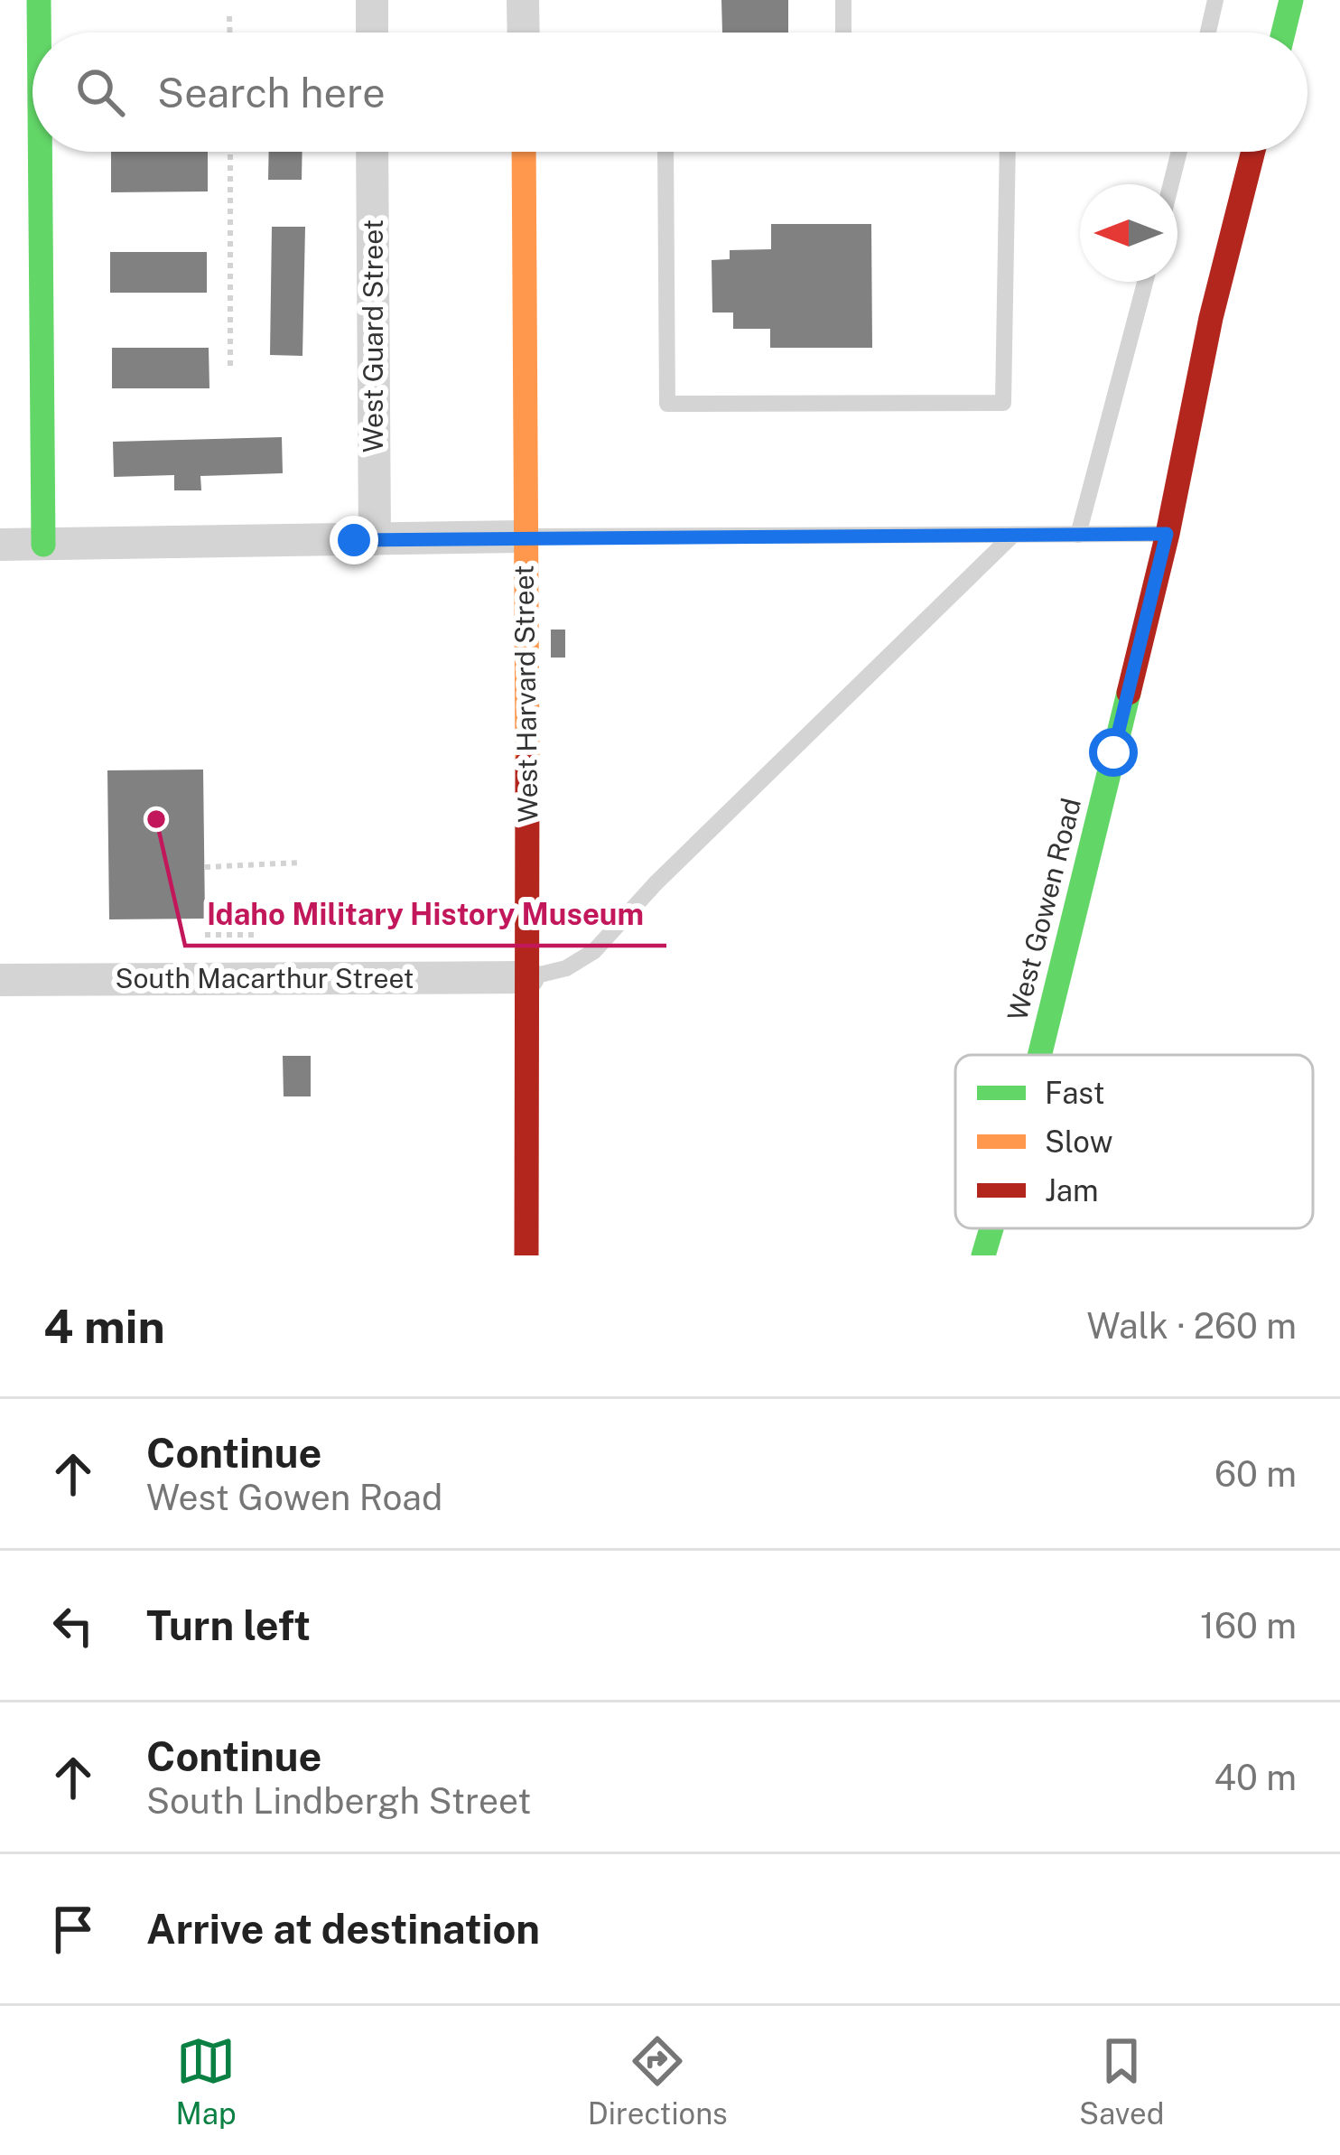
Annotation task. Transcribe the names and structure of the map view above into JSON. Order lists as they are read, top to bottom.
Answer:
{
  "streets": {
    "street": [
      "West Guard Street",
      "West Harvard Street",
      "West Gowen Road",
      "South Macarthur Street"
    ]
  },
  "crossings": [
    ["West Harvard Street", "South Macarthur Street"]
  ],
  "places": ["Idaho Military History Museum"],
  "legend": ["Fast", "Slow", "Jam"],
  "north": "left",
  "page": {
    "search": "Search here",
    "heading": ["4 min", "Walk · 260 m"],
    "list": [
      ["Continue", "West Gowen Road", "60 m"],
      ["Turn left", "160 m"],
      ["Continue", "South Lindbergh Street", "40 m"],
      "Arrive at destination"
    ],
    "nav": ["Map", "Directions", "Saved"]
  }
}
